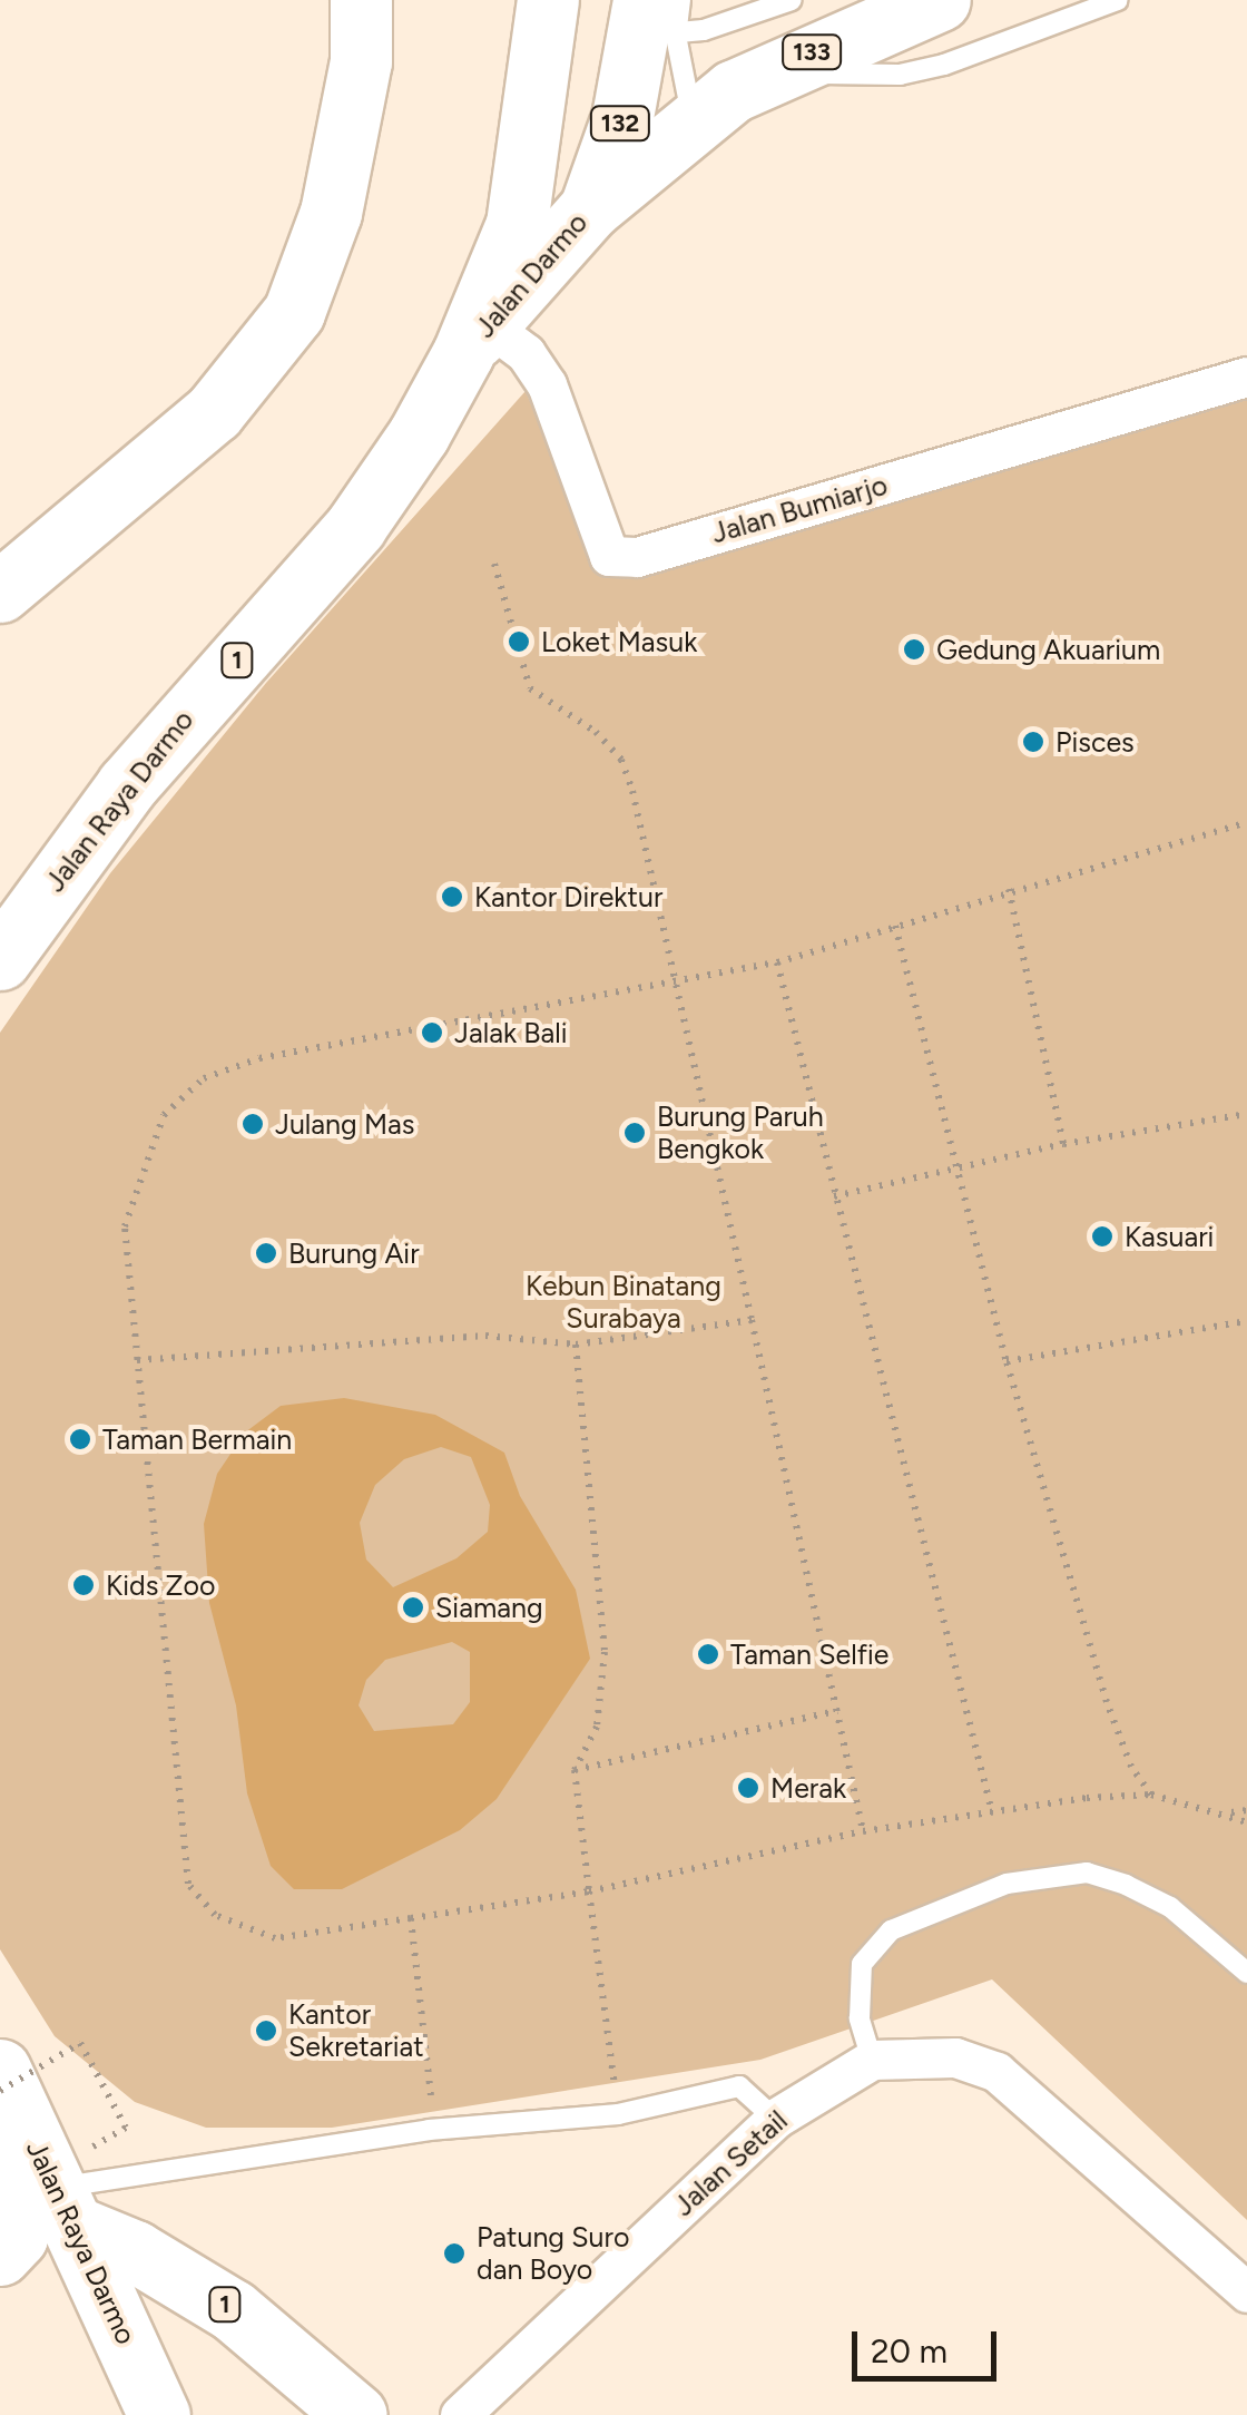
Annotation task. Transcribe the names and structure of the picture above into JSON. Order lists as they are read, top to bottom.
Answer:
{
  "streets": {
    "main road": [
      "133",
      "132",
      "Jalan Darmo",
      "1",
      "Jalan Raya Darmo"
    ],
    "street": ["Jalan Bumiarjo", "Jalan Setail"]
  },
  "crossings": [
    ["133", "Jalan Darmo"],
    ["Jalan Darmo", "Jalan Bumiarjo"],
    ["Jalan Darmo", "Jalan Raya Darmo"],
    ["Jalan Bumiarjo", "Jalan Raya Darmo"],
    ["1", "Jalan Raya Darmo"]
  ],
  "parks": ["Kebun Binatang Surabaya"],
  "places": [
    "Loket Masuk",
    "Gedung Akuarium",
    "Pisces",
    "Kantor Direktur",
    "Jalak Bali",
    "Julang Mas",
    "Burung Paruh Bengkok",
    "Kasuari",
    "Burung Air",
    "Taman Bermain",
    "Kids Zoo",
    "Siamang",
    "Taman Selfie",
    "Merak",
    "Kantor Sekretariat",
    "Patung Suro dan Boyo"
  ],
  "scale_bar": "20 m"
}
